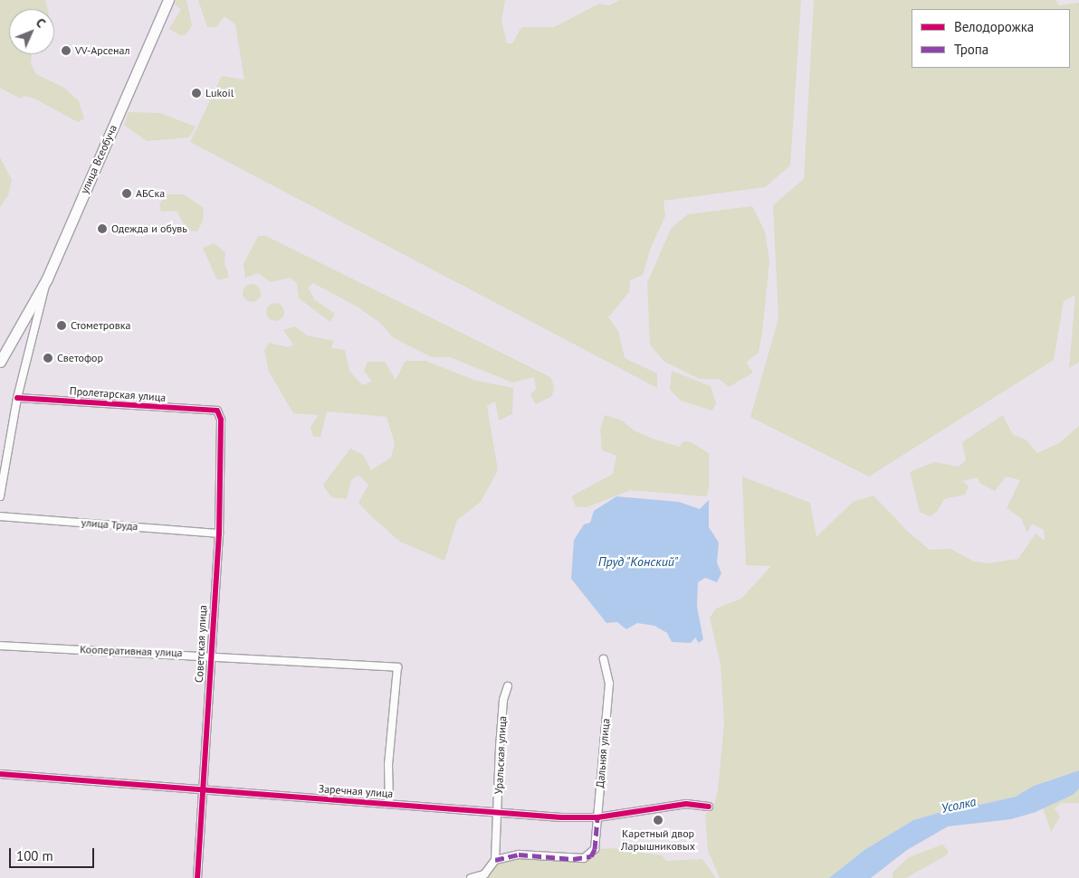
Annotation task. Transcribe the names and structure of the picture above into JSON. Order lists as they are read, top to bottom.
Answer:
{
  "streets": {
    "main road": ["улица Всеобуча"],
    "street": [
      "Пролетарская улица",
      "улица Труда",
      "Советская улица",
      "Кооперативная улица",
      "Дальняя улица",
      "Уральская улица",
      "Заречная улица"
    ]
  },
  "crossings": [
    ["улица Всеобуча", "Пролетарская улица"],
    ["Пролетарская улица", "Советская улица"],
    ["улица Труда", "Советская улица"],
    ["Советская улица", "Кооперативная улица"],
    ["Советская улица", "Заречная улица"],
    ["Кооперативная улица", "Заречная улица"],
    ["Дальняя улица", "Уральская улица"],
    ["Дальняя улица", "Заречная улица"],
    ["Уральская улица", "Заречная улица"]
  ],
  "water": ["Пруд \"Конский\"", "Усолка"],
  "places": [
    "VV-Арсенал",
    "Lukoil",
    "АБСка",
    "Одежда и обувь",
    "Стометровка",
    "Светофор",
    "Каретный двор Ларышниковых"
  ],
  "legend": ["Велодорожка", "Тропа"],
  "scale_bar": "100 m",
  "north": "top right"
}
